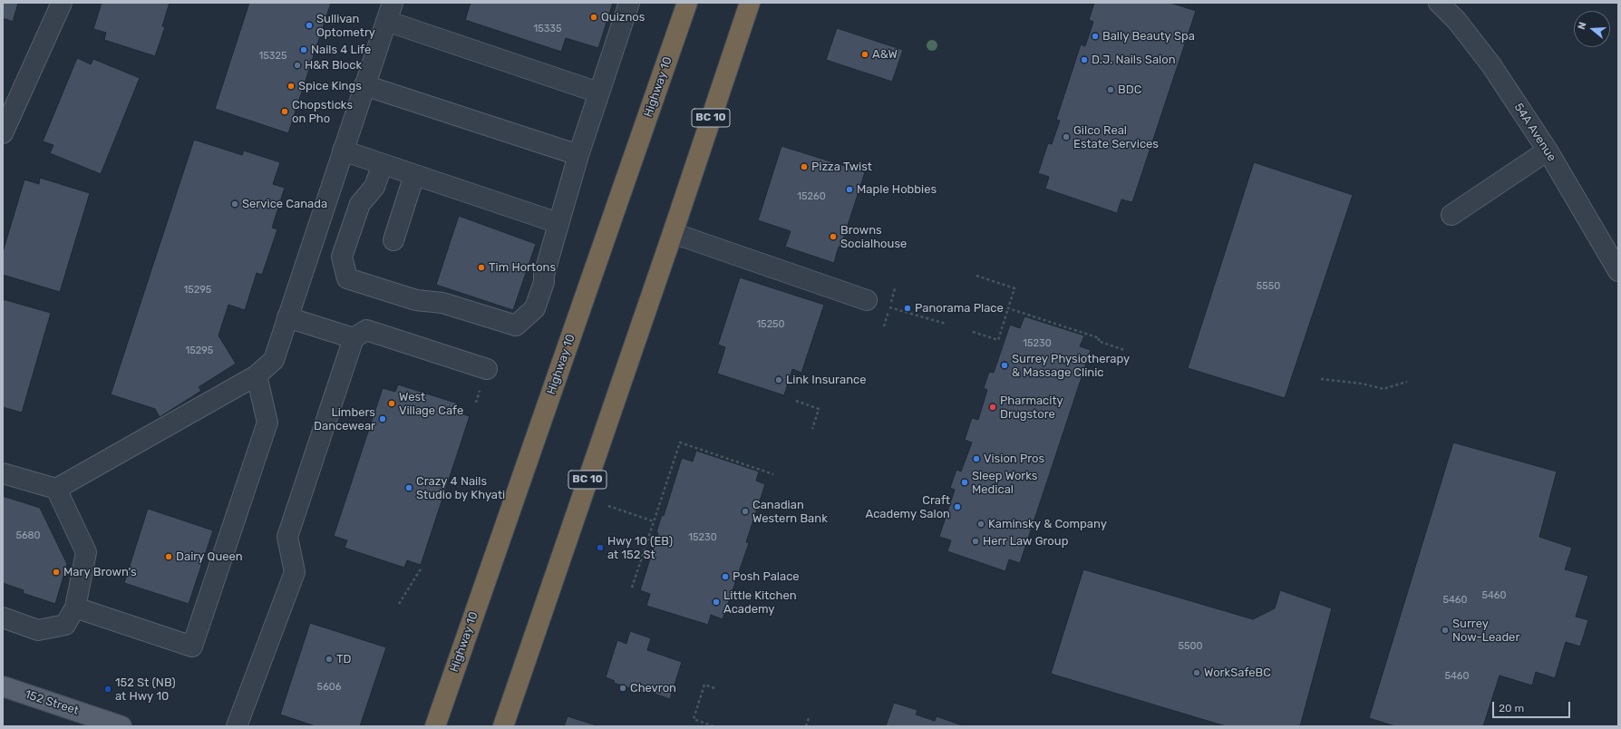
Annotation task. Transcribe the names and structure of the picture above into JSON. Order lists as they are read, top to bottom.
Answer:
{
  "streets": {
    "highway": ["Highway 10", "BC 10"],
    "main road": ["152 Street"],
    "street": ["54A Avenue"]
  },
  "places": [
    "Quiznos",
    "Sullivan Optometry",
    "Bally Beauty Spa",
    "Nails 4 Life",
    "A&W",
    "D.J. Nails Salon",
    "H&R Block",
    "Spice Kings",
    "BDC",
    "Chopsticks on Pho",
    "Gilco Real Estate Services",
    "Pizza Twist",
    "Maple Hobbies",
    "Service Canada",
    "Browns Socialhouse",
    "Tim Hortons",
    "Panorama Place",
    "Surrey Physiotherapy & Massage Clinic",
    "Link Insurance",
    "West Village Cafe",
    "Pharmacity Drugstore",
    "Limbers Dancewear",
    "Vision Pros",
    "Sleep Works Medical",
    "Crazy 4 Nails Studio by Khyati",
    "Craft Academy Salon",
    "Canadian Western Bank",
    "Kaminsky & Company",
    "Herr Law Group",
    "Hwy 10 (EB) at 152 St",
    "Dairy Queen",
    "Mary Brown's",
    "Posh Palace",
    "Little Kitchen Academy",
    "Surrey Now-Leader",
    "TD",
    "WorkSafeBC",
    "Chevron",
    "152 St (NB) at Hwy 10"
  ],
  "house_numbers": [
    "15335",
    "15325",
    "15260",
    "5550",
    "15295",
    "15250",
    "15230",
    "15295",
    "5680",
    "15230",
    "5460",
    "5460",
    "5500",
    "5460",
    "5606"
  ],
  "scale_bar": "20 m",
  "north": "left"
}
